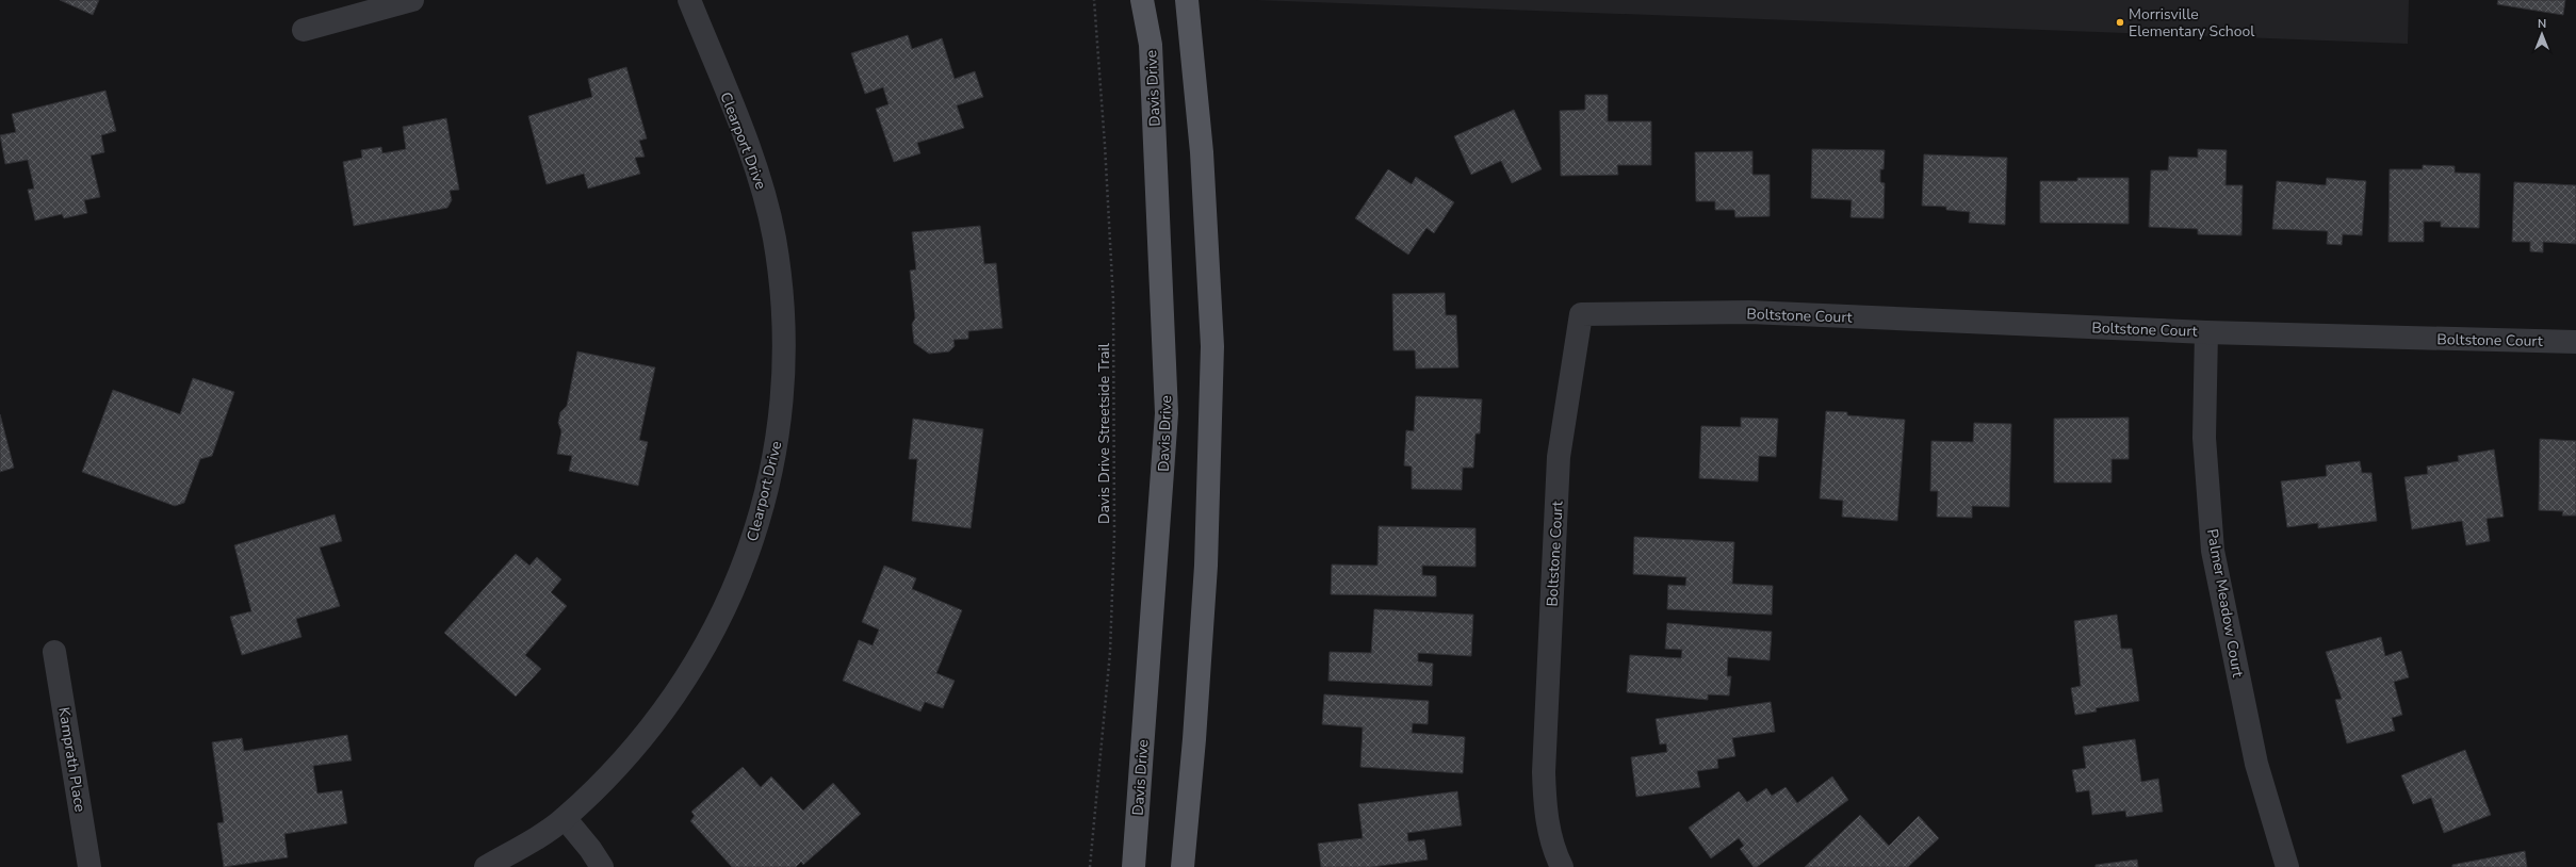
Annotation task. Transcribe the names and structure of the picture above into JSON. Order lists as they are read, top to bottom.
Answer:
{
  "streets": {
    "main road": ["Davis Drive"],
    "street": [
      "Clearport Drive",
      "Boltstone Court",
      "Palmer Meadow Court",
      "Kamprath Place"
    ],
    "path": ["Davis Drive Streetside Trail"]
  },
  "crossings": [
    ["Boltstone Court", "Palmer Meadow Court"]
  ],
  "places": ["Morrisville Elementary School"],
  "north": "top"
}
